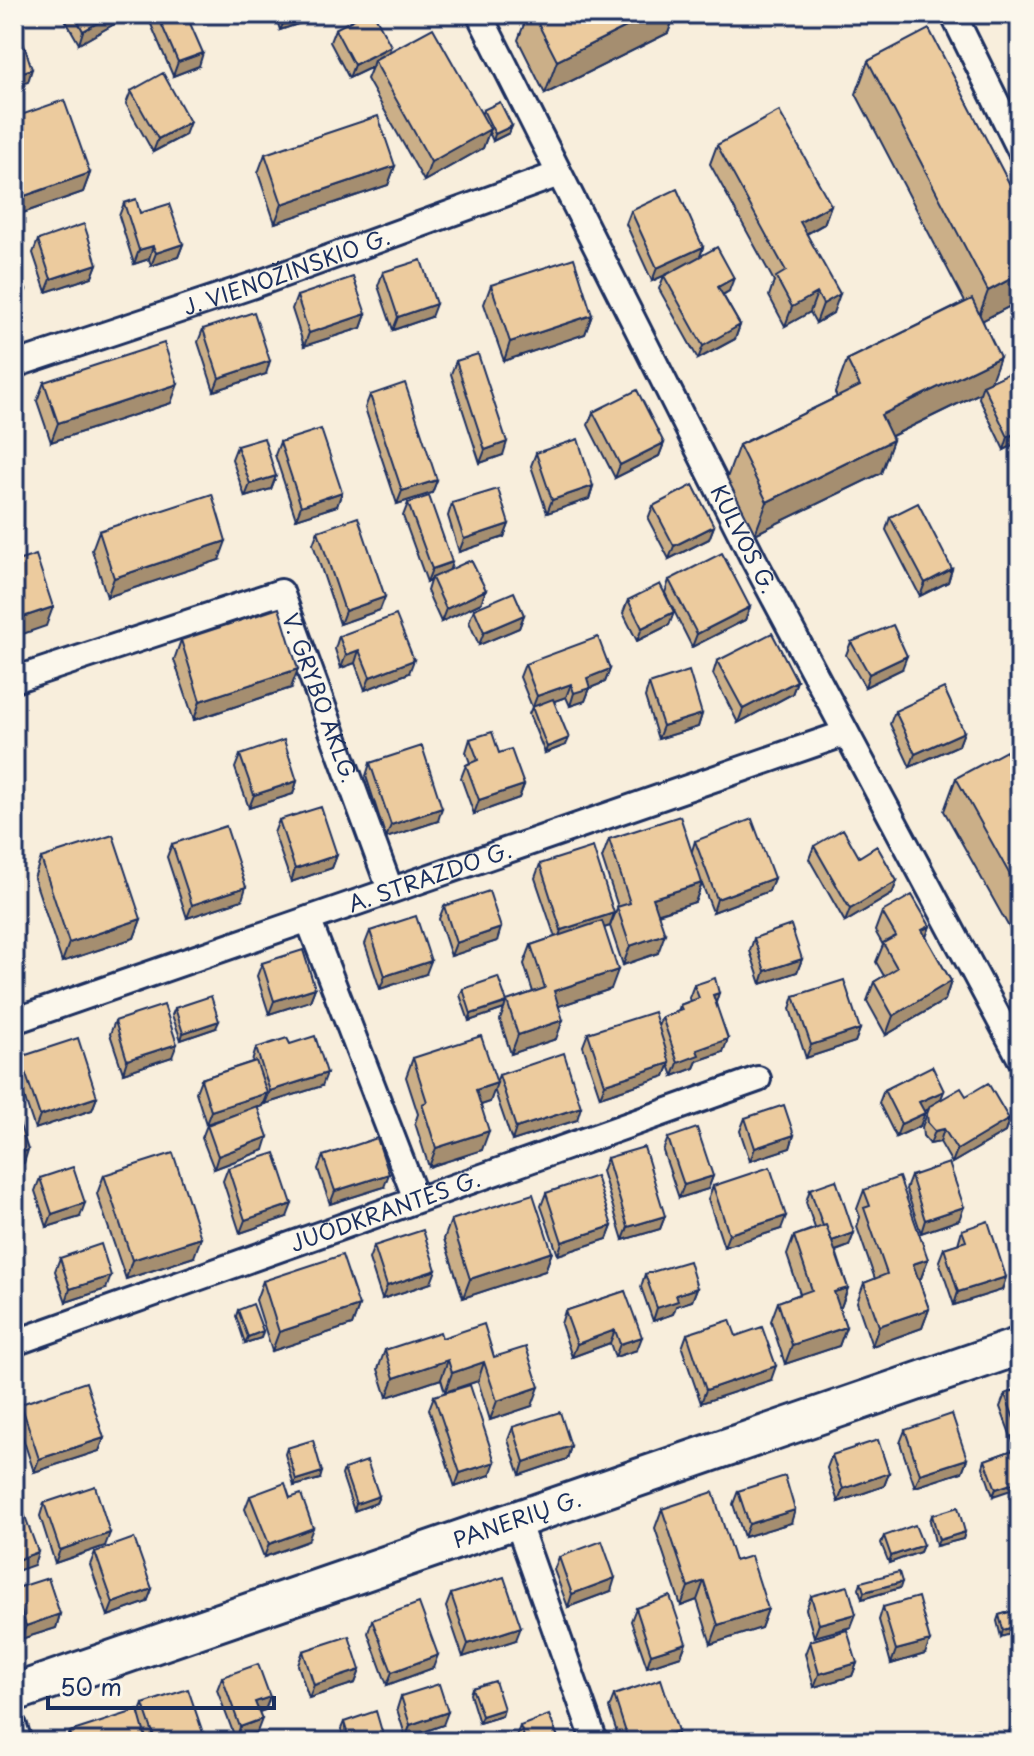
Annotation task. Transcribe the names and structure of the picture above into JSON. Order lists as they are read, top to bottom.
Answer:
{
  "streets": {
    "main road": ["PANERIŲ G."],
    "street": [
      "J. VIENOŽINSKIO G.",
      "KULVOS G.",
      "V. GRYBO AKLG.",
      "A. STRAZDO G.",
      "JUODKRANTĖS G."
    ]
  },
  "crossings": [
    ["J. VIENOŽINSKIO G.", "KULVOS G."],
    ["KULVOS G.", "A. STRAZDO G."],
    ["V. GRYBO AKLG.", "A. STRAZDO G."]
  ],
  "scale_bar": "50 m"
}
